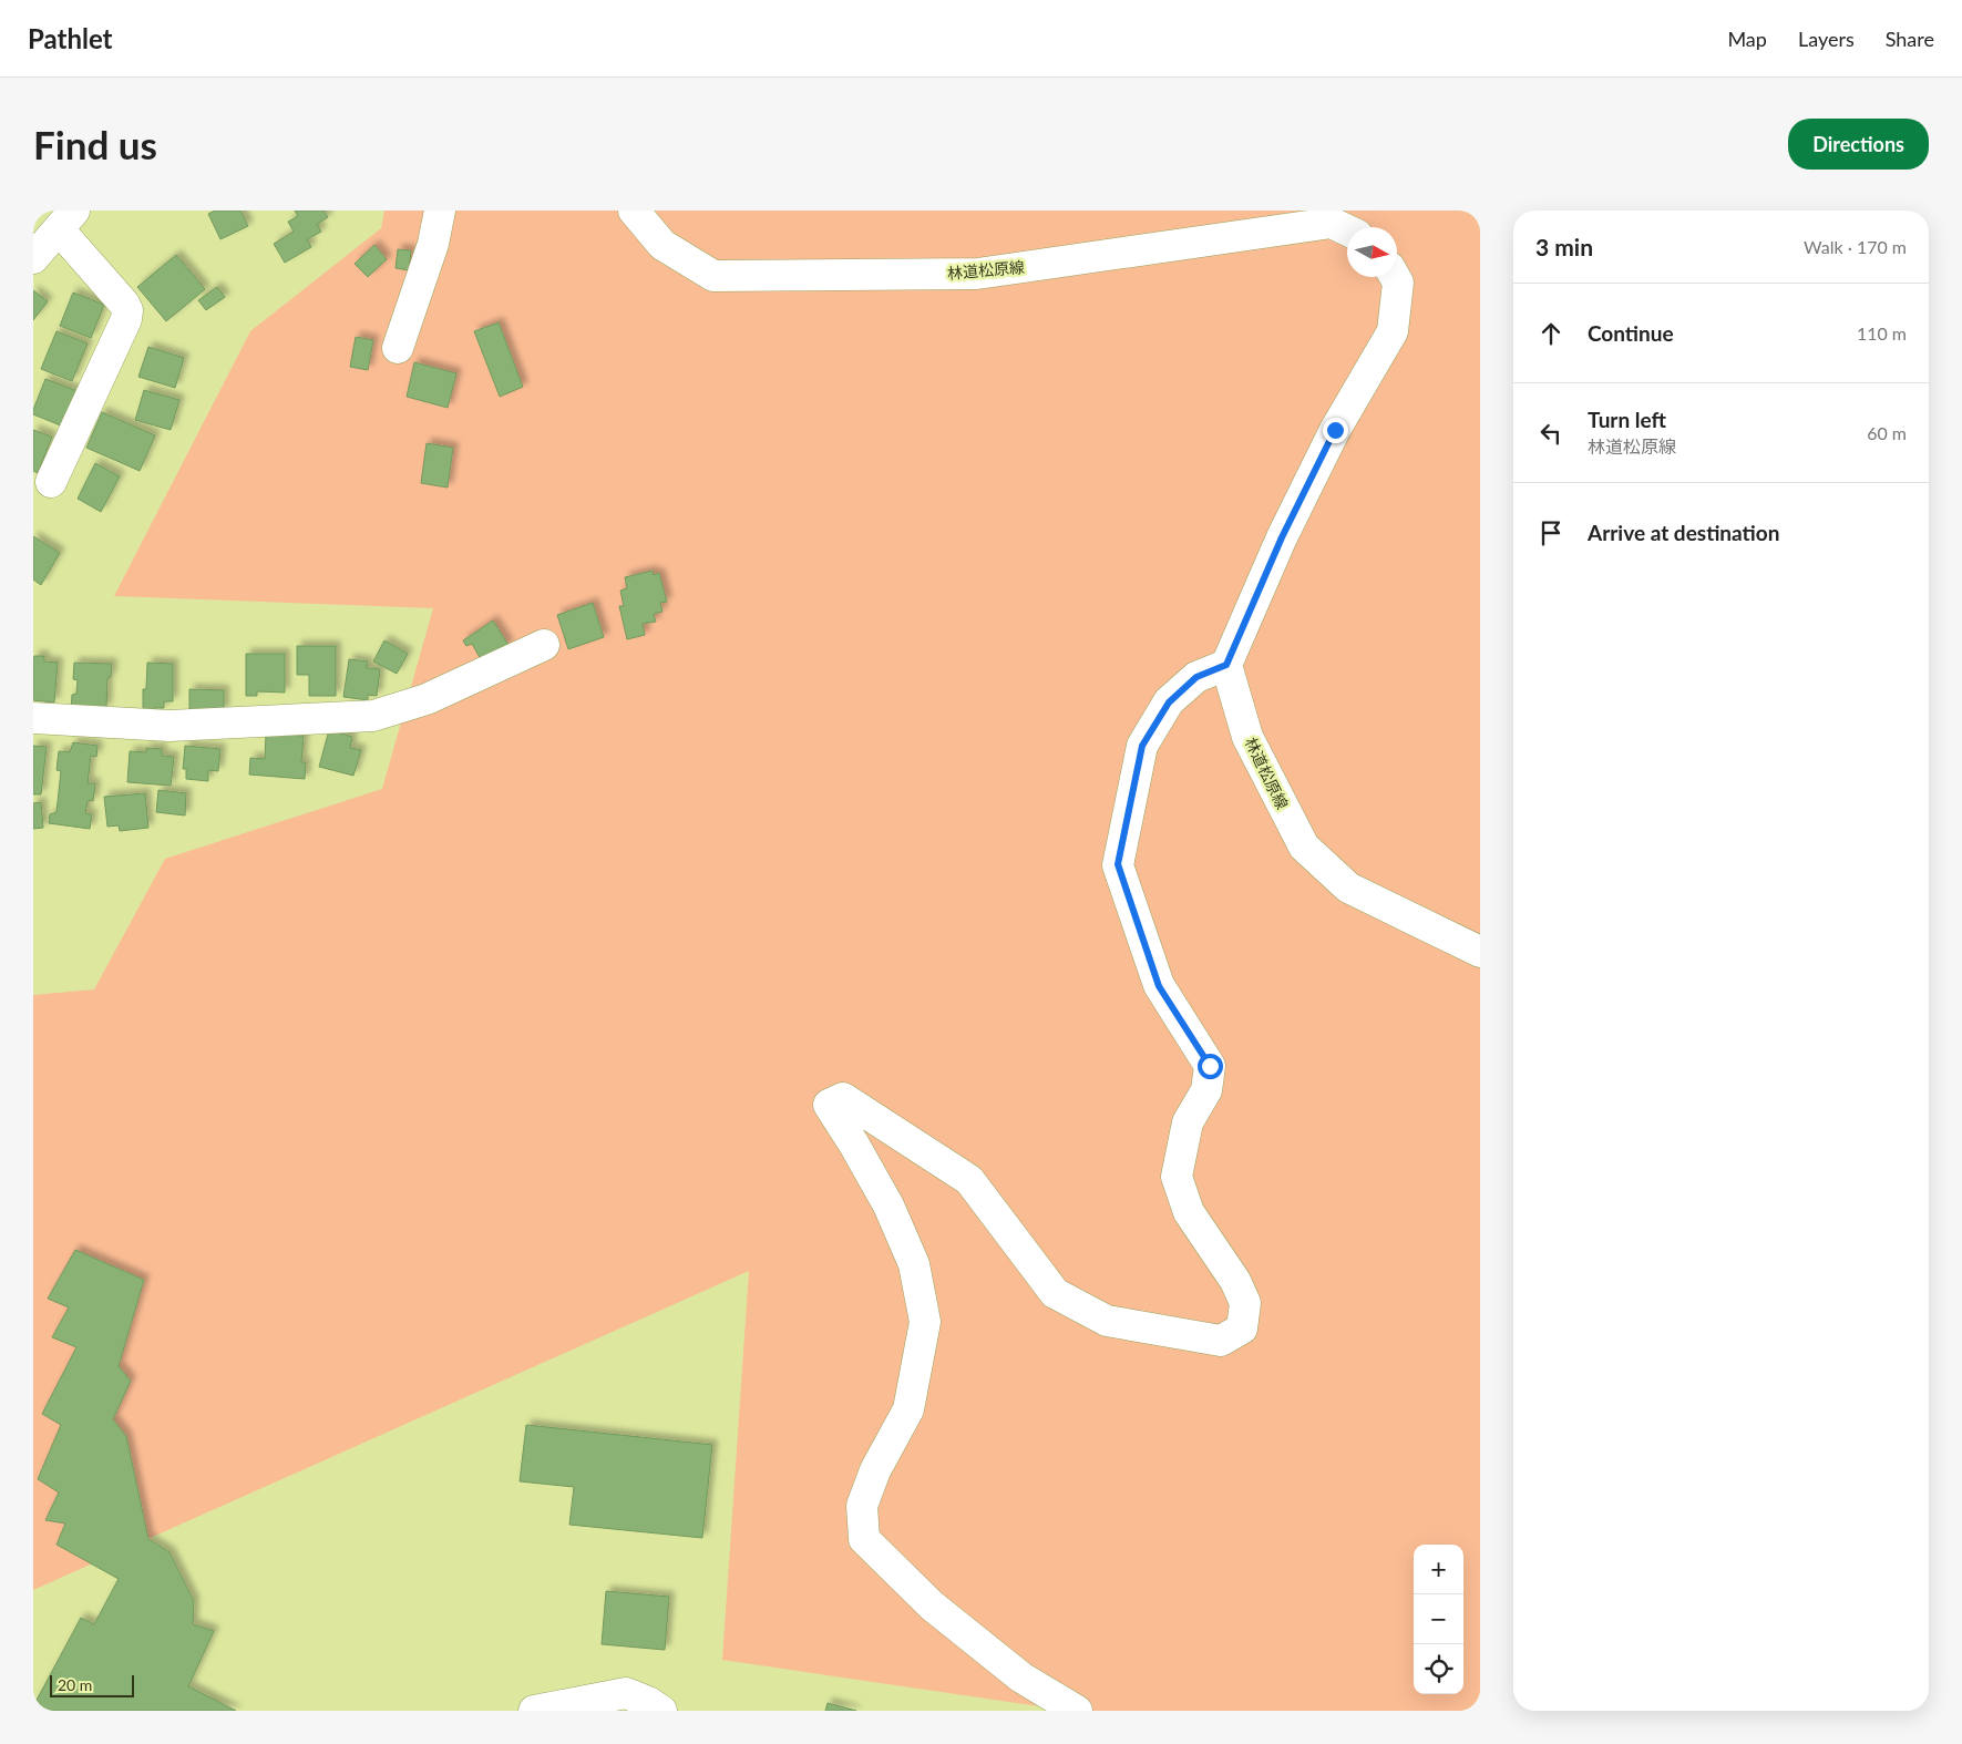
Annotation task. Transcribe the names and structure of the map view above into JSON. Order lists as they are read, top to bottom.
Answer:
{
  "streets": {
    "street": ["林道松原線"]
  },
  "scale_bar": "20 m",
  "north": "right",
  "page": {
    "header": "Pathlet",
    "nav": ["Map", "Layers", "Share"],
    "buttons": "Directions",
    "title": "Find us",
    "heading": ["3 min", "Walk · 170 m"],
    "list": [
      ["Continue", "110 m"],
      ["Turn left", "林道松原線", "60 m"],
      "Arrive at destination"
    ],
    "map_buttons": ["+", "−"],
    "scale": "20 m"
  }
}
